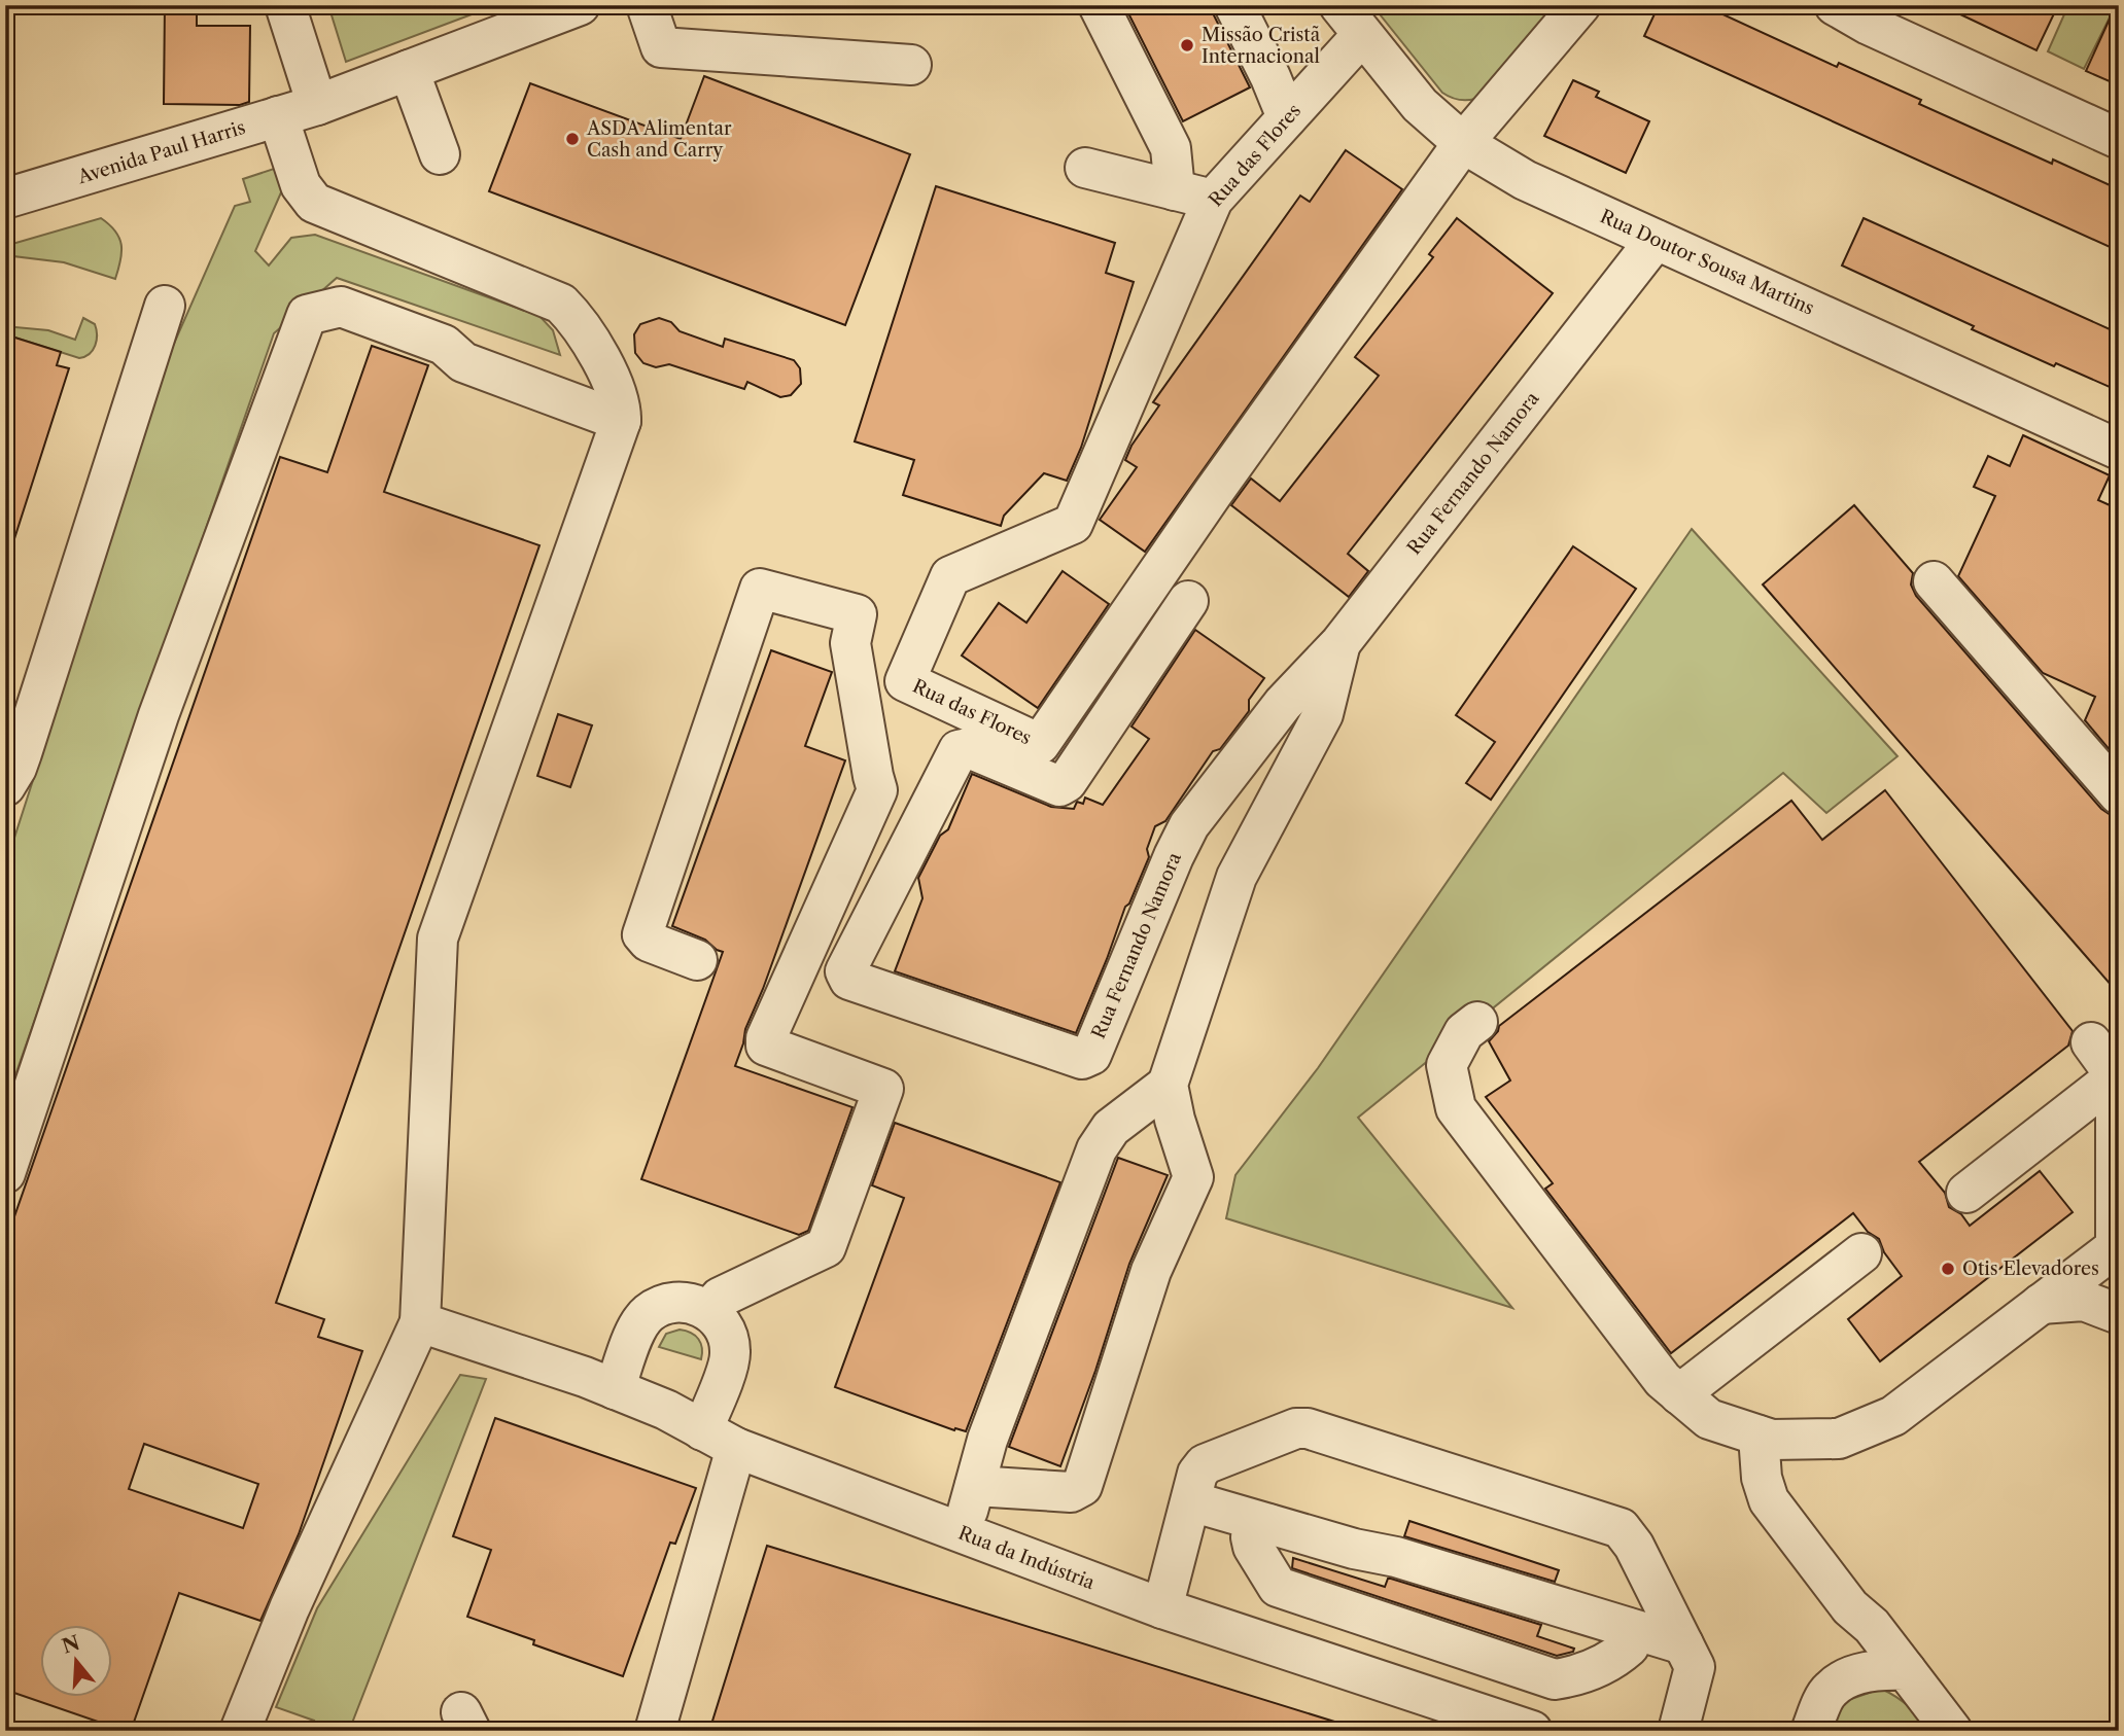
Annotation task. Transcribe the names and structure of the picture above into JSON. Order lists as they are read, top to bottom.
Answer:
{
  "streets": {
    "street": [
      "Avenida Paul Harris",
      "Rua das Flores",
      "Rua Doutor Sousa Martins",
      "Rua Fernando Namora",
      "Rua da Indústria"
    ]
  },
  "crossings": [
    ["Rua das Flores", "Rua Doutor Sousa Martins"],
    ["Rua Doutor Sousa Martins", "Rua Fernando Namora"]
  ],
  "places": ["Missão Cristã Internacional", "ASDA Alimentar Cash and Carry", "Otis Elevadores"],
  "north": "top"
}
